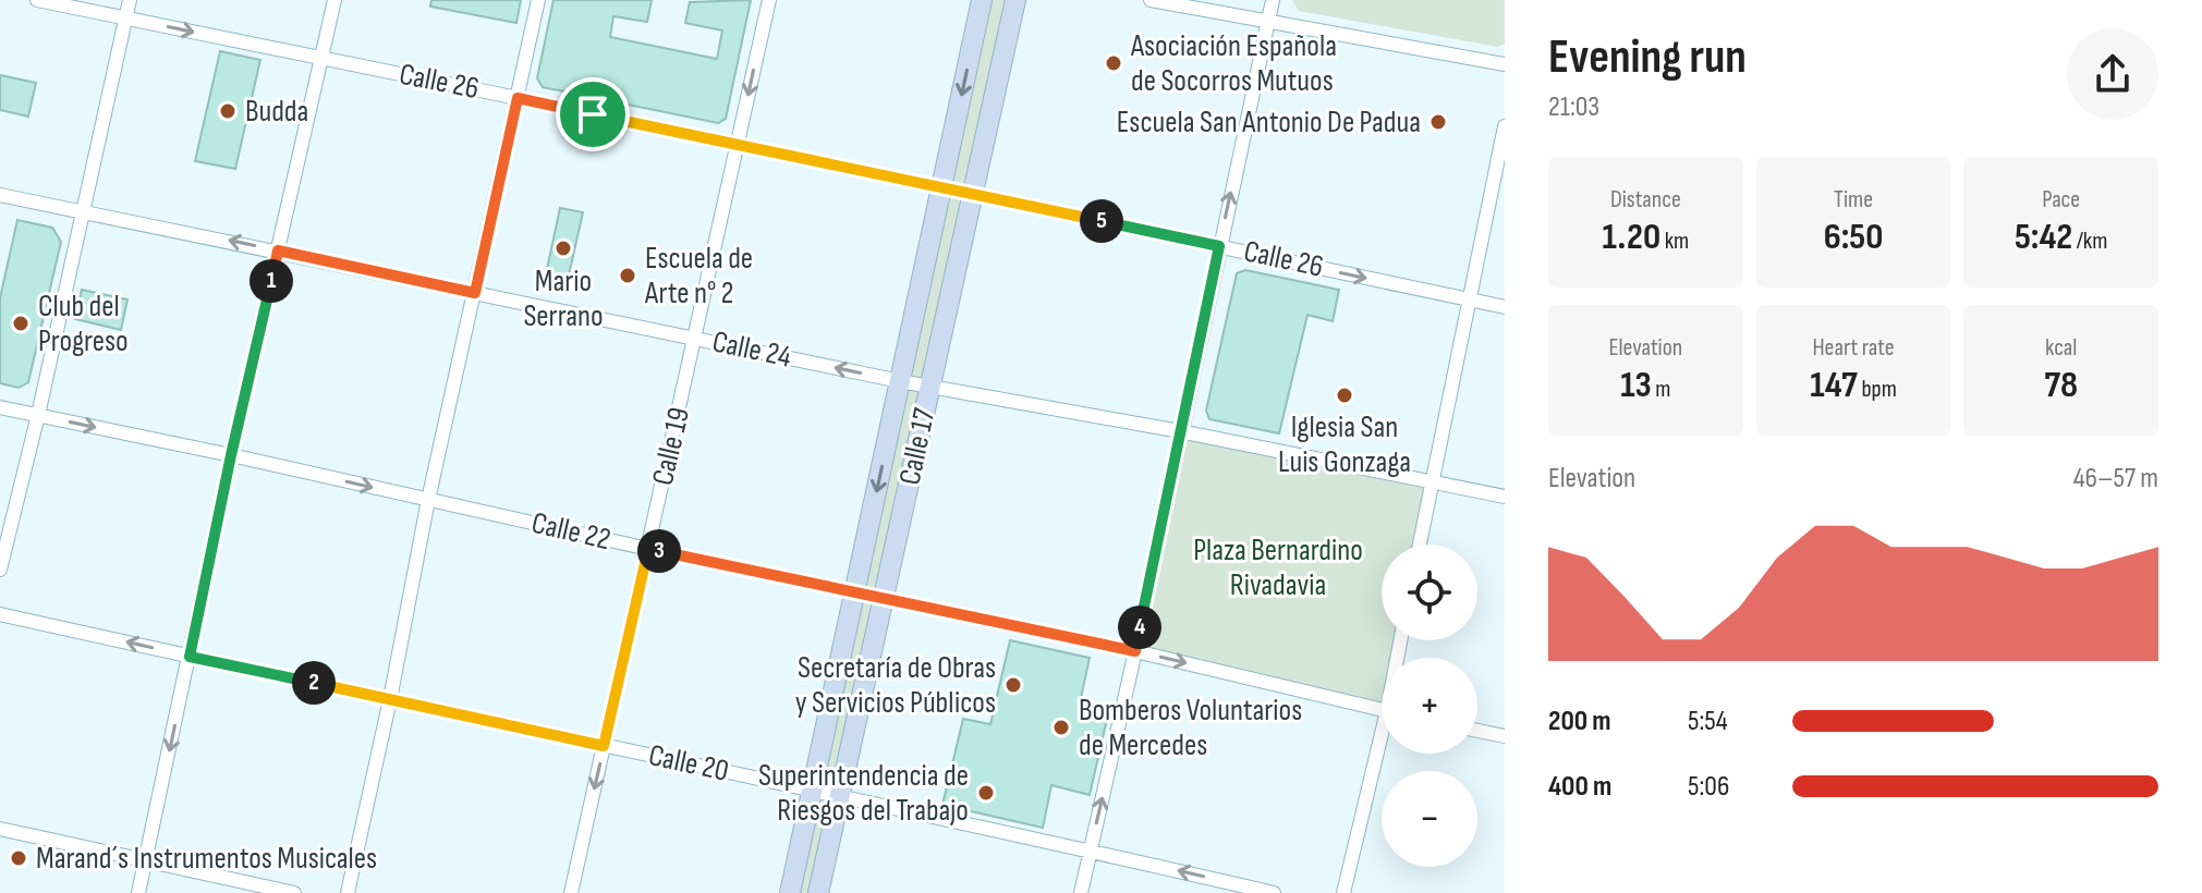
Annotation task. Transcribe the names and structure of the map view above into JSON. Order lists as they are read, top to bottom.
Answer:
{
  "streets": {
    "main road": ["Calle 17"],
    "street": [
      "Calle 26",
      "Calle 24",
      "Calle 19",
      "Calle 22",
      "Calle 20"
    ]
  },
  "crossings": [
    ["Calle 26", "Calle 19"],
    ["Calle 26", "Calle 17"],
    ["Calle 24", "Calle 19"],
    ["Calle 24", "Calle 17"],
    ["Calle 19", "Calle 22"],
    ["Calle 19", "Calle 20"],
    ["Calle 17", "Calle 22"],
    ["Calle 17", "Calle 20"]
  ],
  "one_way": ["Calle 22"],
  "parks": ["Plaza Bernardino Rivadavia"],
  "places": [
    "Asociación Española de Socorros Mutuos",
    "Budda",
    "Escuela San Antonio De Padua",
    "Mario Serrano",
    "Escuela de Arte n° 2",
    "Club del Progreso",
    "Iglesia San Luis Gonzaga",
    "Secretaría de Obras y Servicios Públicos",
    "Bomberos Voluntarios de Mercedes",
    "Superintendencia de Riesgos del Trabajo",
    "Marand´s Instrumentos Musicales"
  ],
  "page": {
    "heading": ["Evening run", "21:03"],
    "stats": [
      ["Distance", "1.20 km"],
      ["Time", "6:50"],
      ["Pace", "5:42 /km"],
      ["Elevation", "13 m"],
      ["Heart rate", "147 bpm"],
      ["kcal", "78"]
    ],
    "pins": [
      "5",
      "1",
      "3",
      "4",
      "2"
    ],
    "chart": ["Elevation", "46–57 m"],
    "map_buttons": ["+", "−"],
    "list": [
      {
        "name": "200 m",
        "note": "5:54"
      },
      {
        "name": "400 m",
        "note": "5:06"
      }
    ]
  }
}
